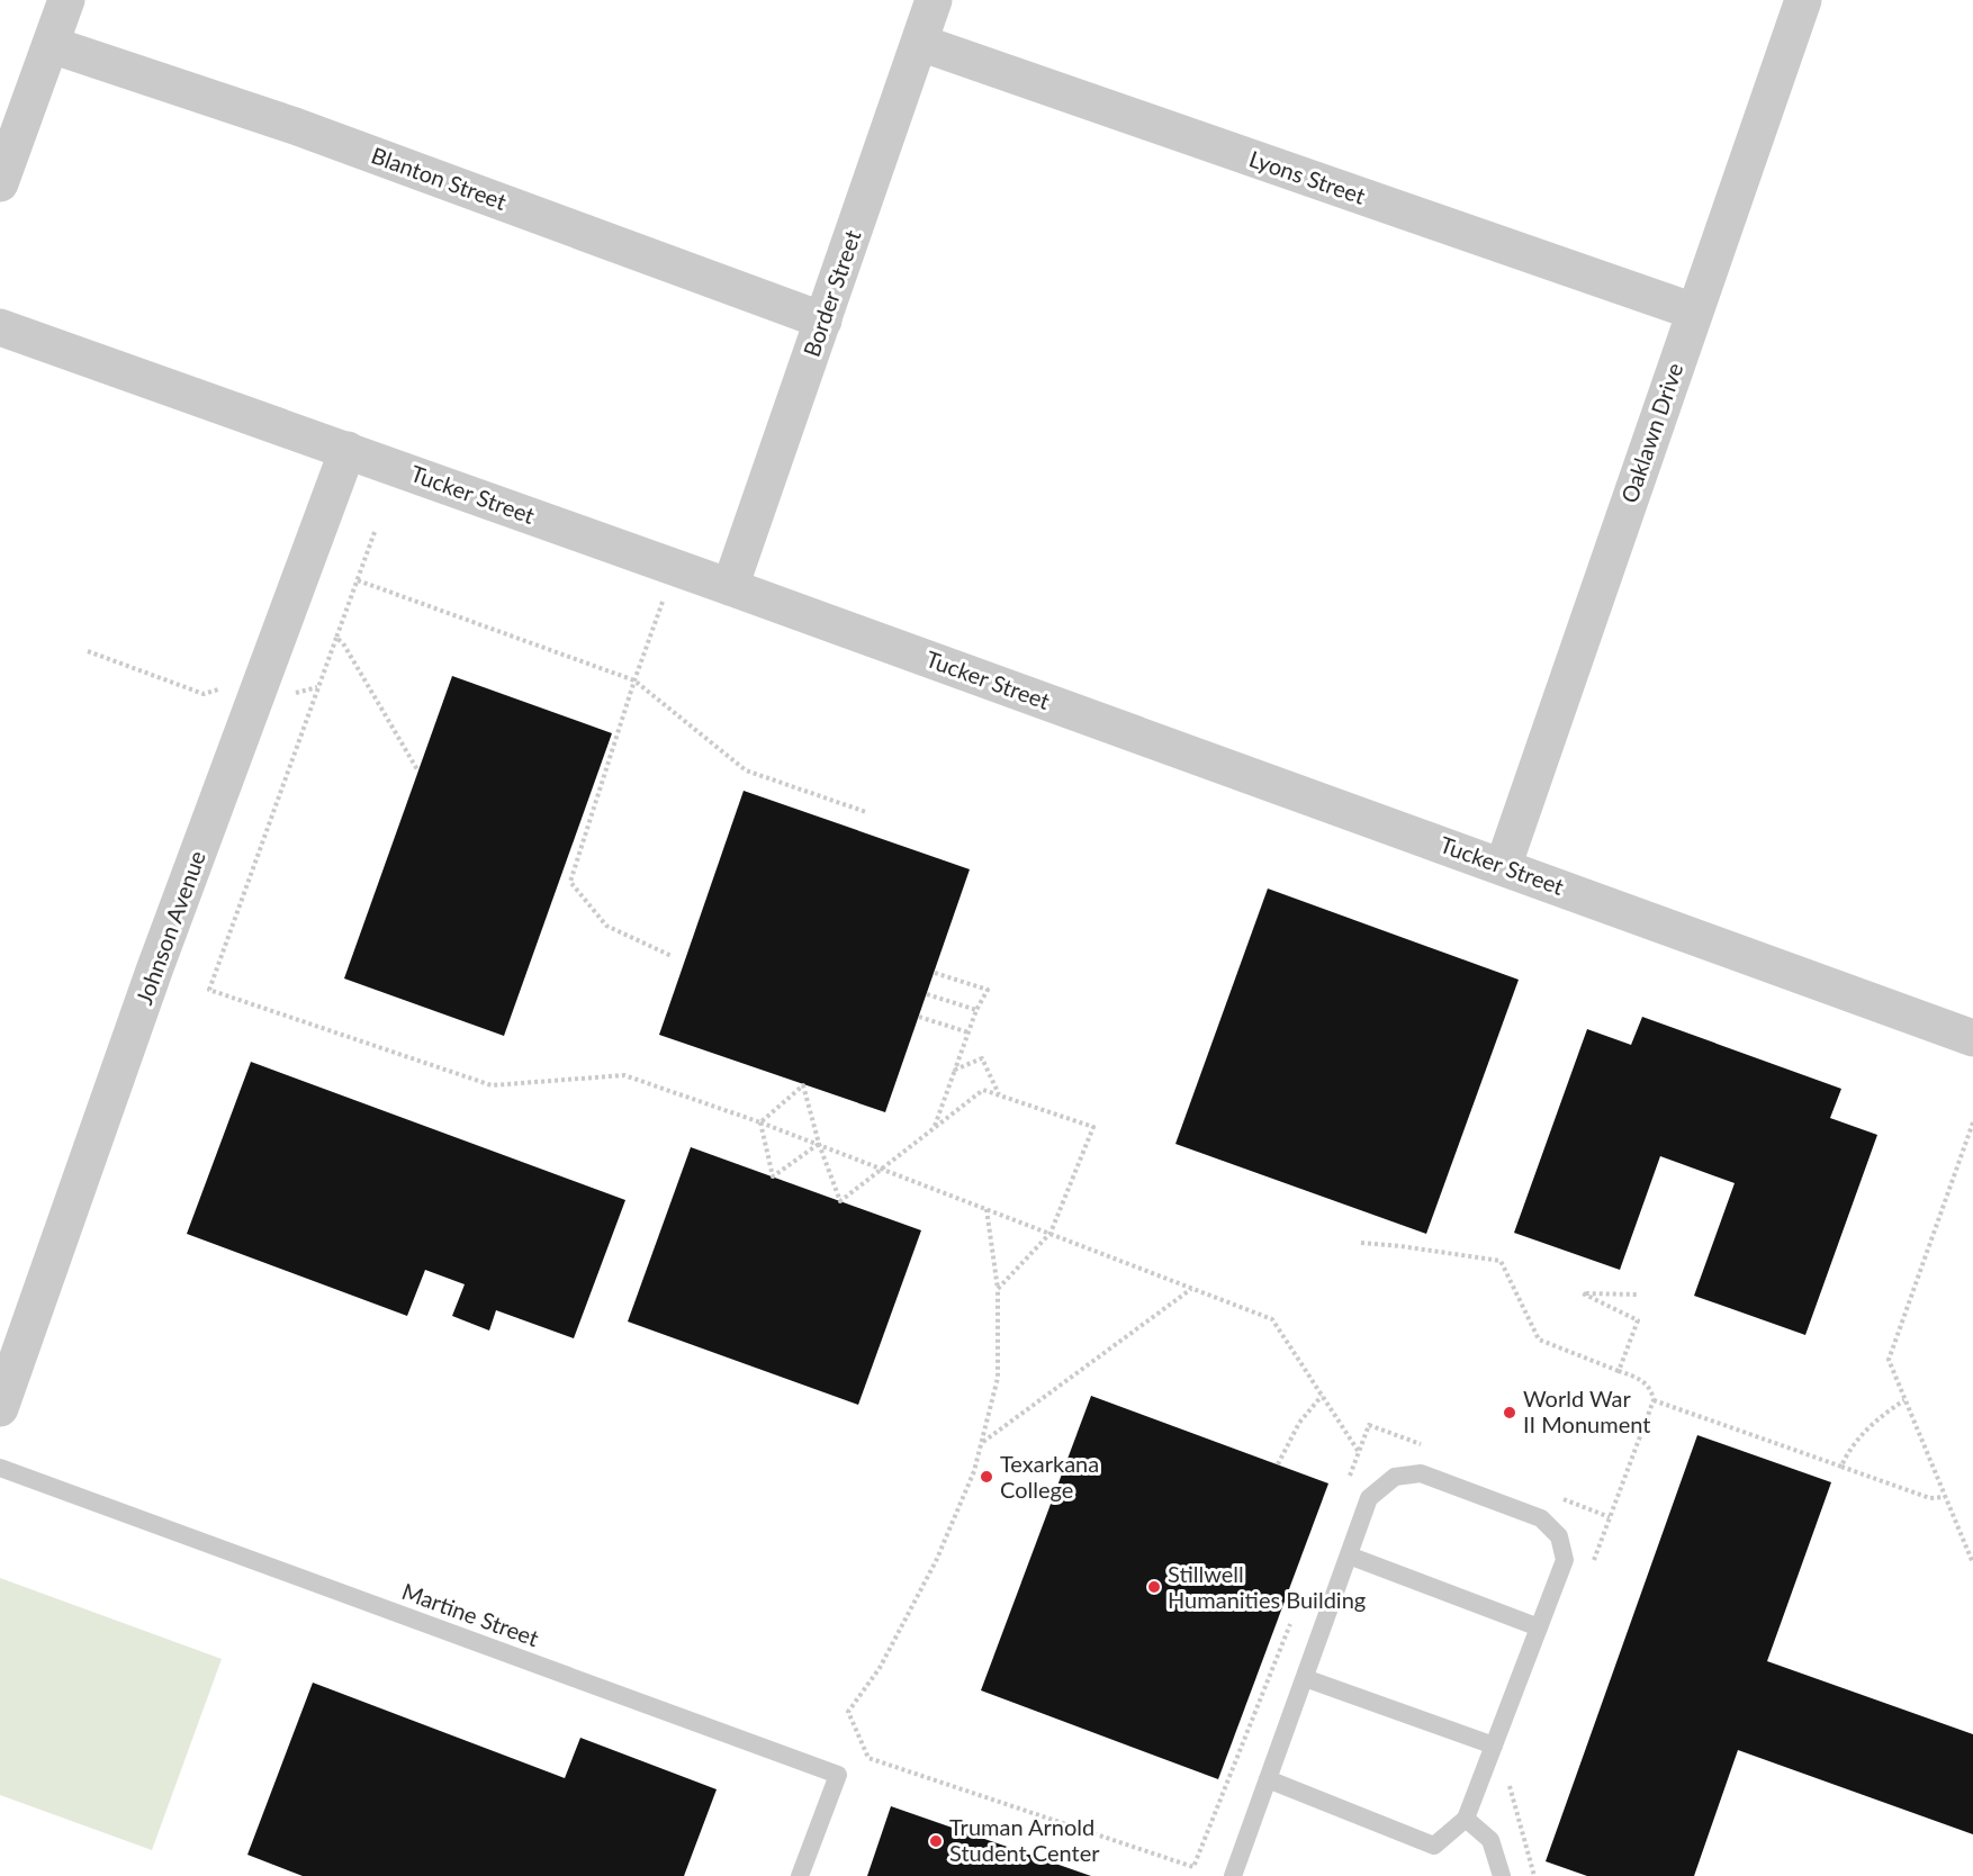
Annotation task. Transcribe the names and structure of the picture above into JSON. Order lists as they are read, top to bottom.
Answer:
{
  "streets": {
    "street": [
      "Lyons Street",
      "Blanton Street",
      "Border Street",
      "Oaklawn Drive",
      "Tucker Street",
      "Johnson Avenue"
    ],
    "lane": ["Martine Street"]
  },
  "crossings": [
    ["Lyons Street", "Border Street"],
    ["Lyons Street", "Oaklawn Drive"],
    ["Blanton Street", "Border Street"],
    ["Border Street", "Tucker Street"],
    ["Oaklawn Drive", "Tucker Street"],
    ["Tucker Street", "Johnson Avenue"]
  ],
  "places": [
    "World War II Monument",
    "Texarkana College",
    "Stillwell Humanities Building",
    "Truman Arnold Student Center"
  ]
}
